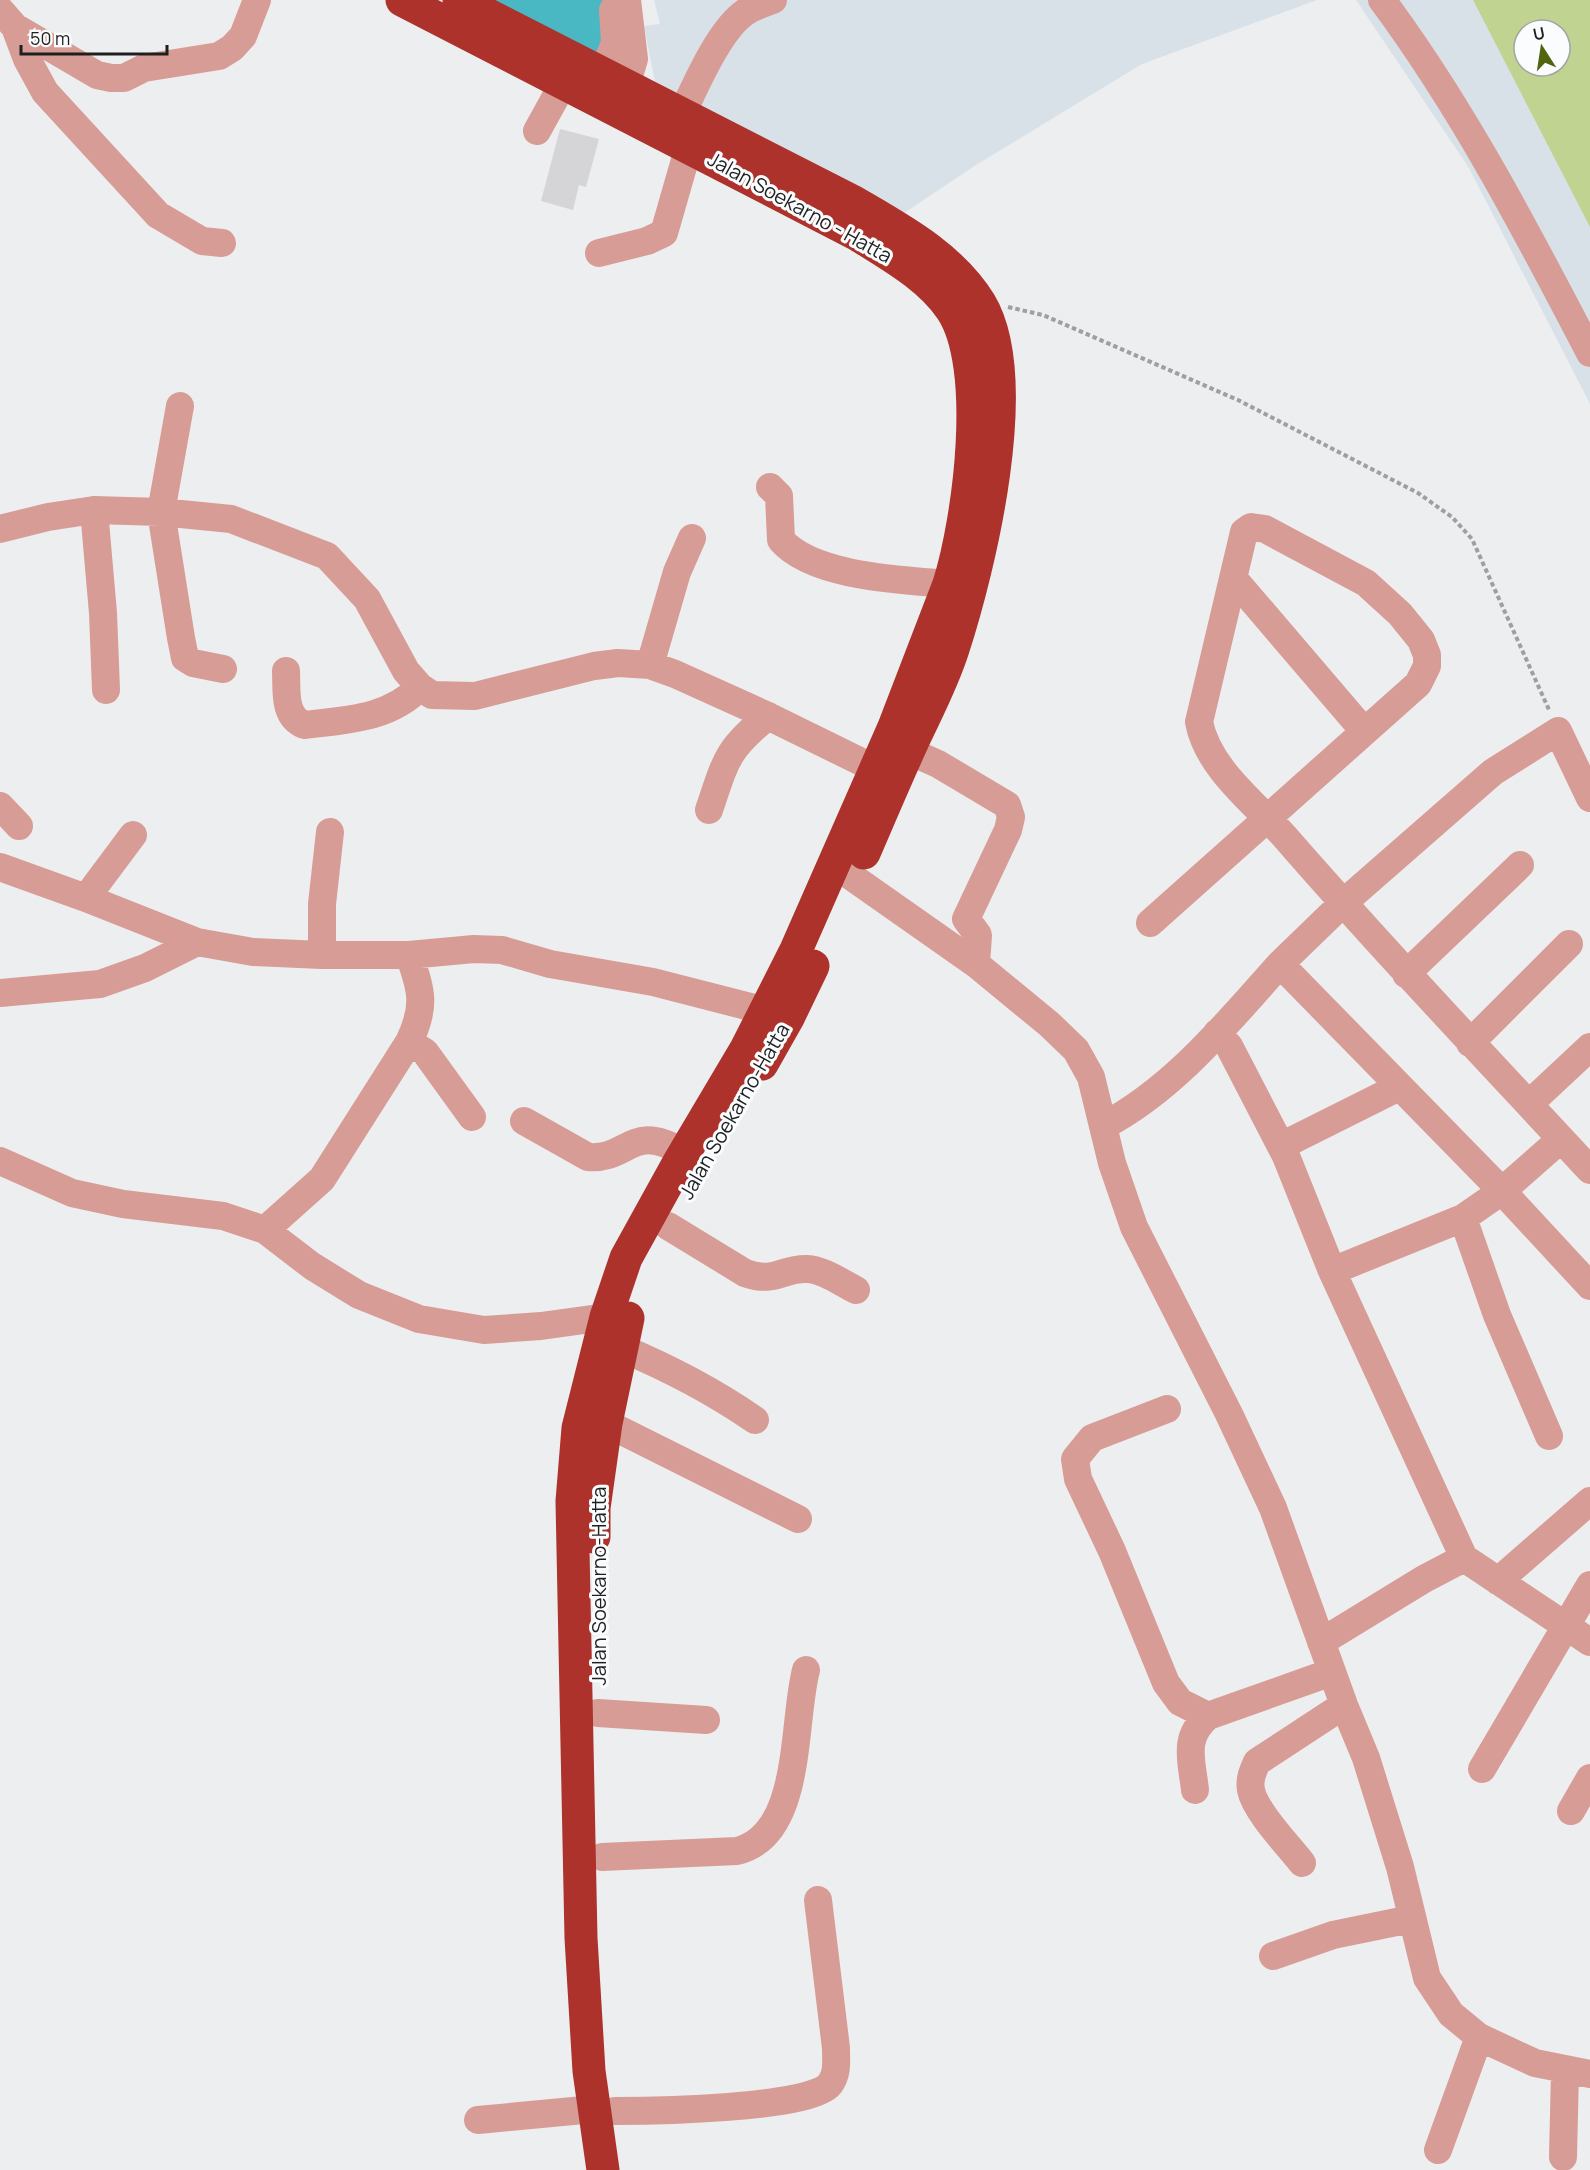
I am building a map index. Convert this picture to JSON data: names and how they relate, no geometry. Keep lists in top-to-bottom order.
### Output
{
  "streets": {
    "highway": ["Jalan Soekarno - Hatta", "Jalan Soekarno-Hatta"]
  },
  "crossings": [
    ["Jalan Soekarno - Hatta", "Jalan Soekarno-Hatta"]
  ],
  "scale_bar": "50 m",
  "north": "top"
}
